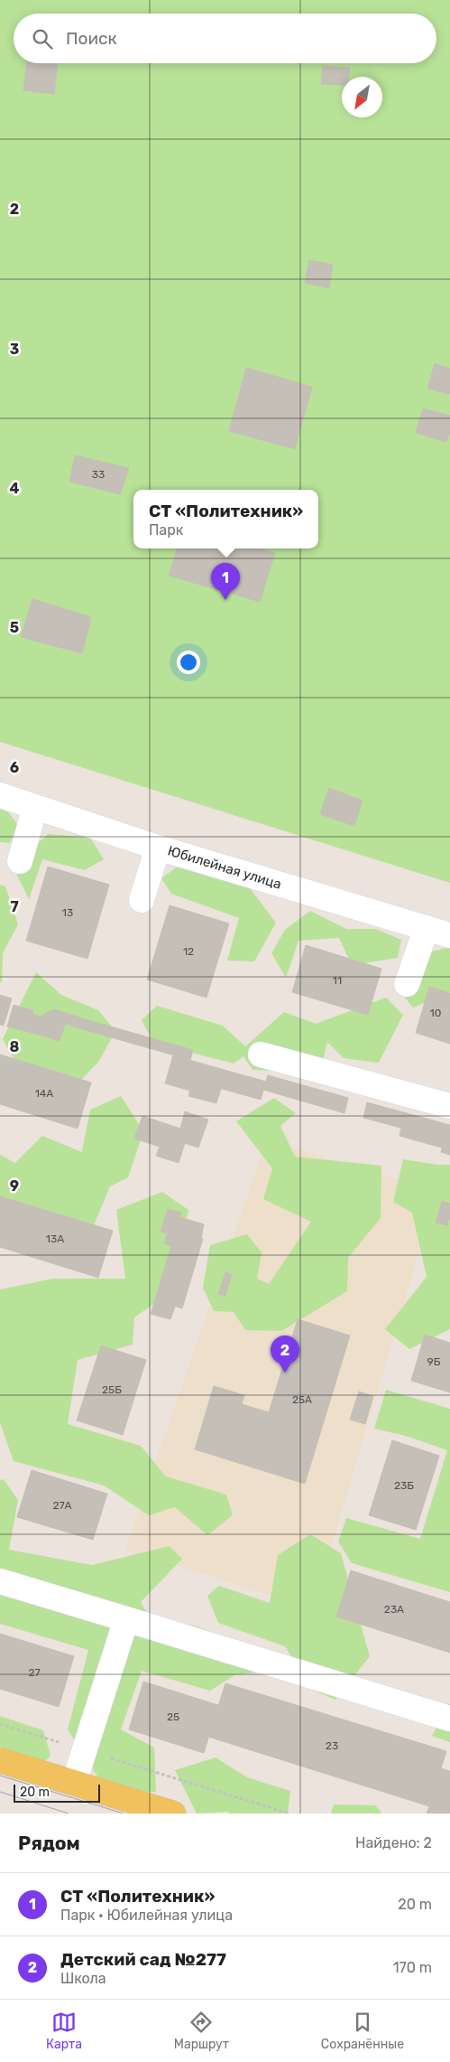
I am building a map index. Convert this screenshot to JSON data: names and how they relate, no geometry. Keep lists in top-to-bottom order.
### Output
{
  "streets": {
    "street": ["Юбилейная улица"]
  },
  "house_numbers": [
    "33",
    "13",
    "12",
    "11",
    "10",
    "14А",
    "13А",
    "9Б",
    "25Б",
    "25А",
    "23Б",
    "27А",
    "23А",
    "27",
    "25",
    "23"
  ],
  "scale_bar": "20 m",
  "north": "bottom left",
  "page": {
    "search": "Поиск",
    "popup": ["СТ «Политехник»", "Парк"],
    "pins": ["1", "2"],
    "scale": "20 m",
    "heading": ["Рядом", "Найдено: 2"],
    "list": [
      {
        "mark": "1",
        "name": "СТ «Политехник»",
        "note": "Парк · Юбилейная улица",
        "value": "20 m"
      },
      {
        "mark": "2",
        "name": "Детский сад №277",
        "note": "Школа",
        "value": "170 m"
      }
    ],
    "nav": ["Карта", "Маршрут", "Сохранённые"]
  },
  "grid": {
    "rows": [
      "2",
      "3",
      "4",
      "5",
      "6",
      "7",
      "8",
      "9"
    ]
  }
}
